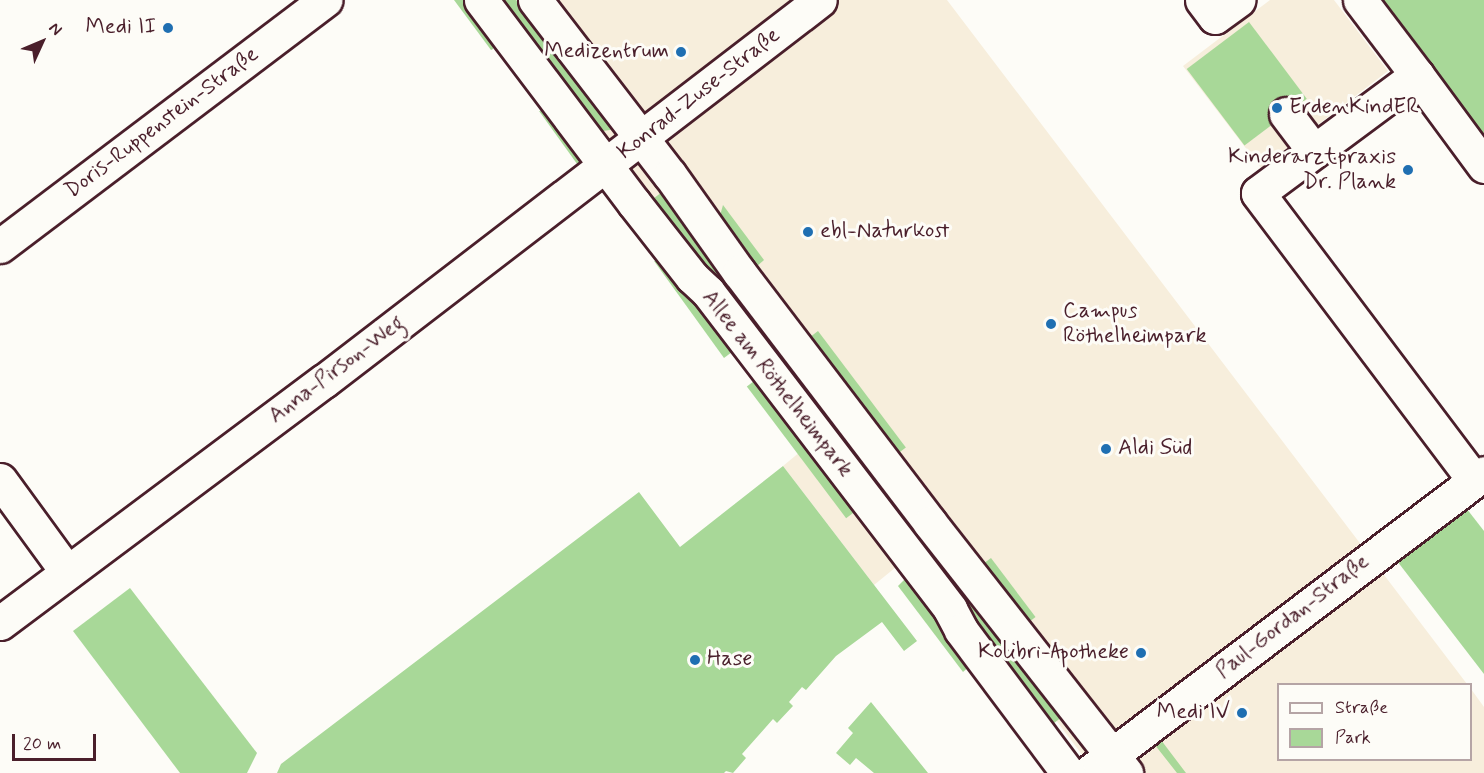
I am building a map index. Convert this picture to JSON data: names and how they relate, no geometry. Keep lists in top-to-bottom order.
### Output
{
  "streets": {
    "street": [
      "Konrad-Zuse-Straße",
      "Doris-Ruppenstein-Straße",
      "Anna-Pirson-Weg",
      "Allee am Röthelheimpark",
      "Paul-Gordan-Straße"
    ]
  },
  "crossings": [
    ["Konrad-Zuse-Straße", "Anna-Pirson-Weg"],
    ["Konrad-Zuse-Straße", "Allee am Röthelheimpark"],
    ["Anna-Pirson-Weg", "Allee am Röthelheimpark"],
    ["Allee am Röthelheimpark", "Paul-Gordan-Straße"]
  ],
  "places": [
    "Medi II",
    "Medizentrum",
    "ErdenKindER",
    "Kinderarztpraxis Dr. Plank",
    "ebl-Naturkost",
    "Campus Röthelheimpark",
    "Aldi Süd",
    "Kolibri-Apotheke",
    "Hase",
    "Medi IV"
  ],
  "legend": ["Straße", "Park"],
  "scale_bar": "20 m",
  "north": "top right"
}
